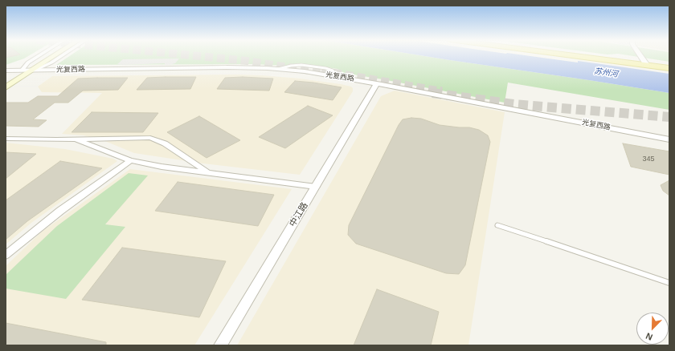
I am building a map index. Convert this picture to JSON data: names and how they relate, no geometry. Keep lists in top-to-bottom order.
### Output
{
  "streets": {
    "street": ["光复西路", "中江路"]
  },
  "crossings": [
    ["光复西路", "中江路"]
  ],
  "water": ["苏州河"],
  "house_numbers": ["345"],
  "north": "bottom left"
}
